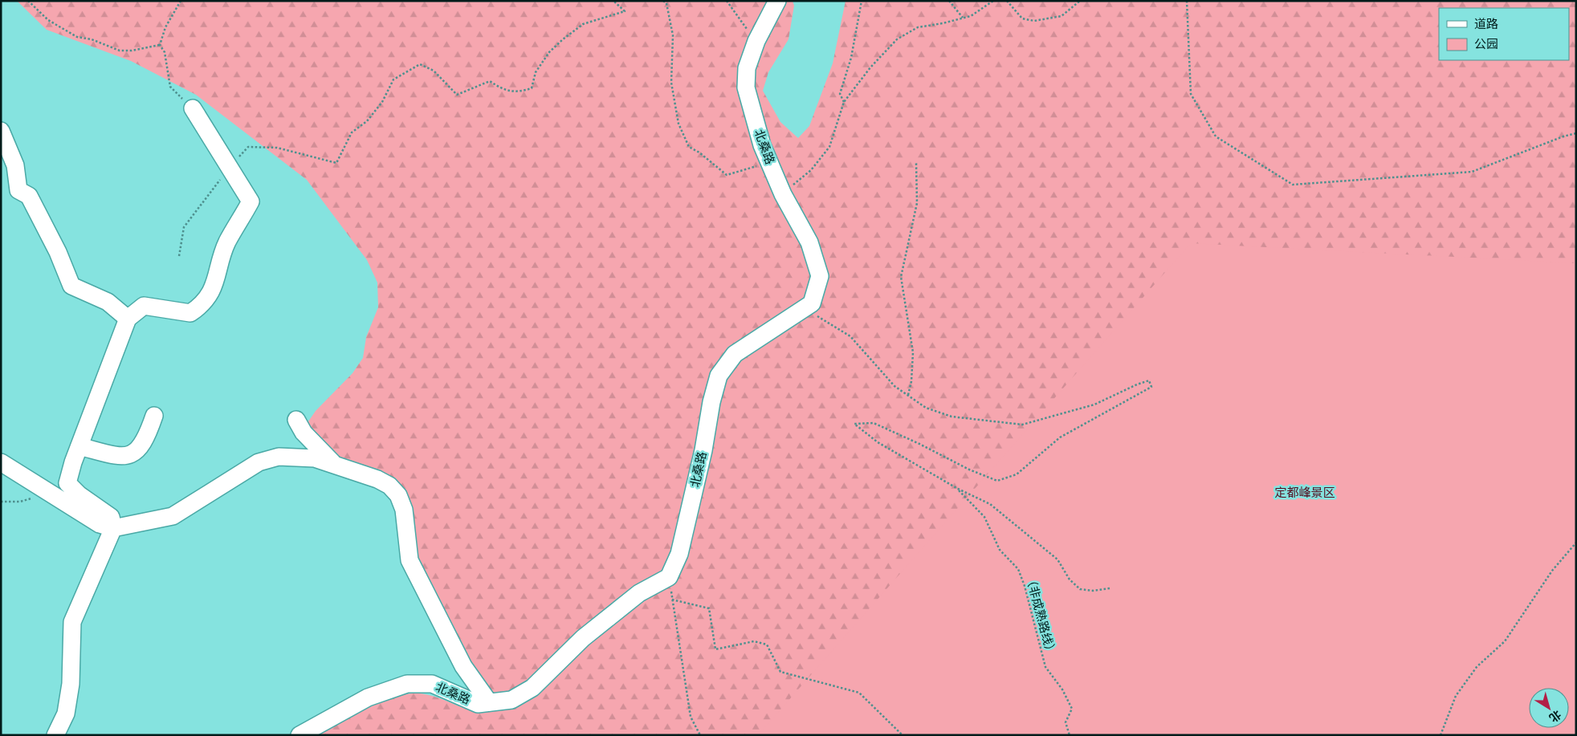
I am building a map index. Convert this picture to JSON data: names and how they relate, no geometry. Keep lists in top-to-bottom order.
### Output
{
  "streets": {
    "street": ["北桑路"],
    "path": ["（非成熟路线）"]
  },
  "parks": ["定都峰景区"],
  "legend": ["道路", "公园"],
  "north": "bottom right"
}
